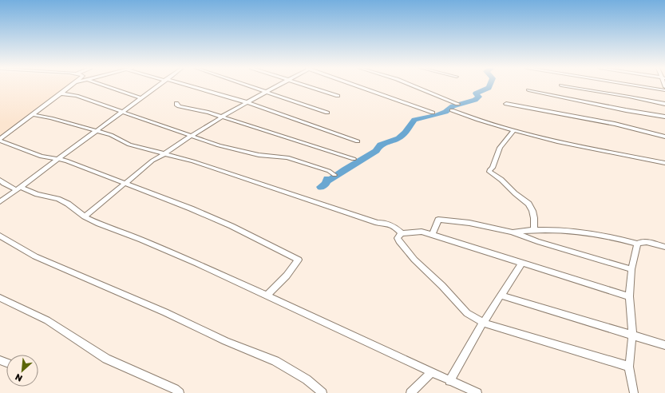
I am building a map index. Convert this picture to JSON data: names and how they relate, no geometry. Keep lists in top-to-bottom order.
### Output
{
  "north": "bottom left"
}
